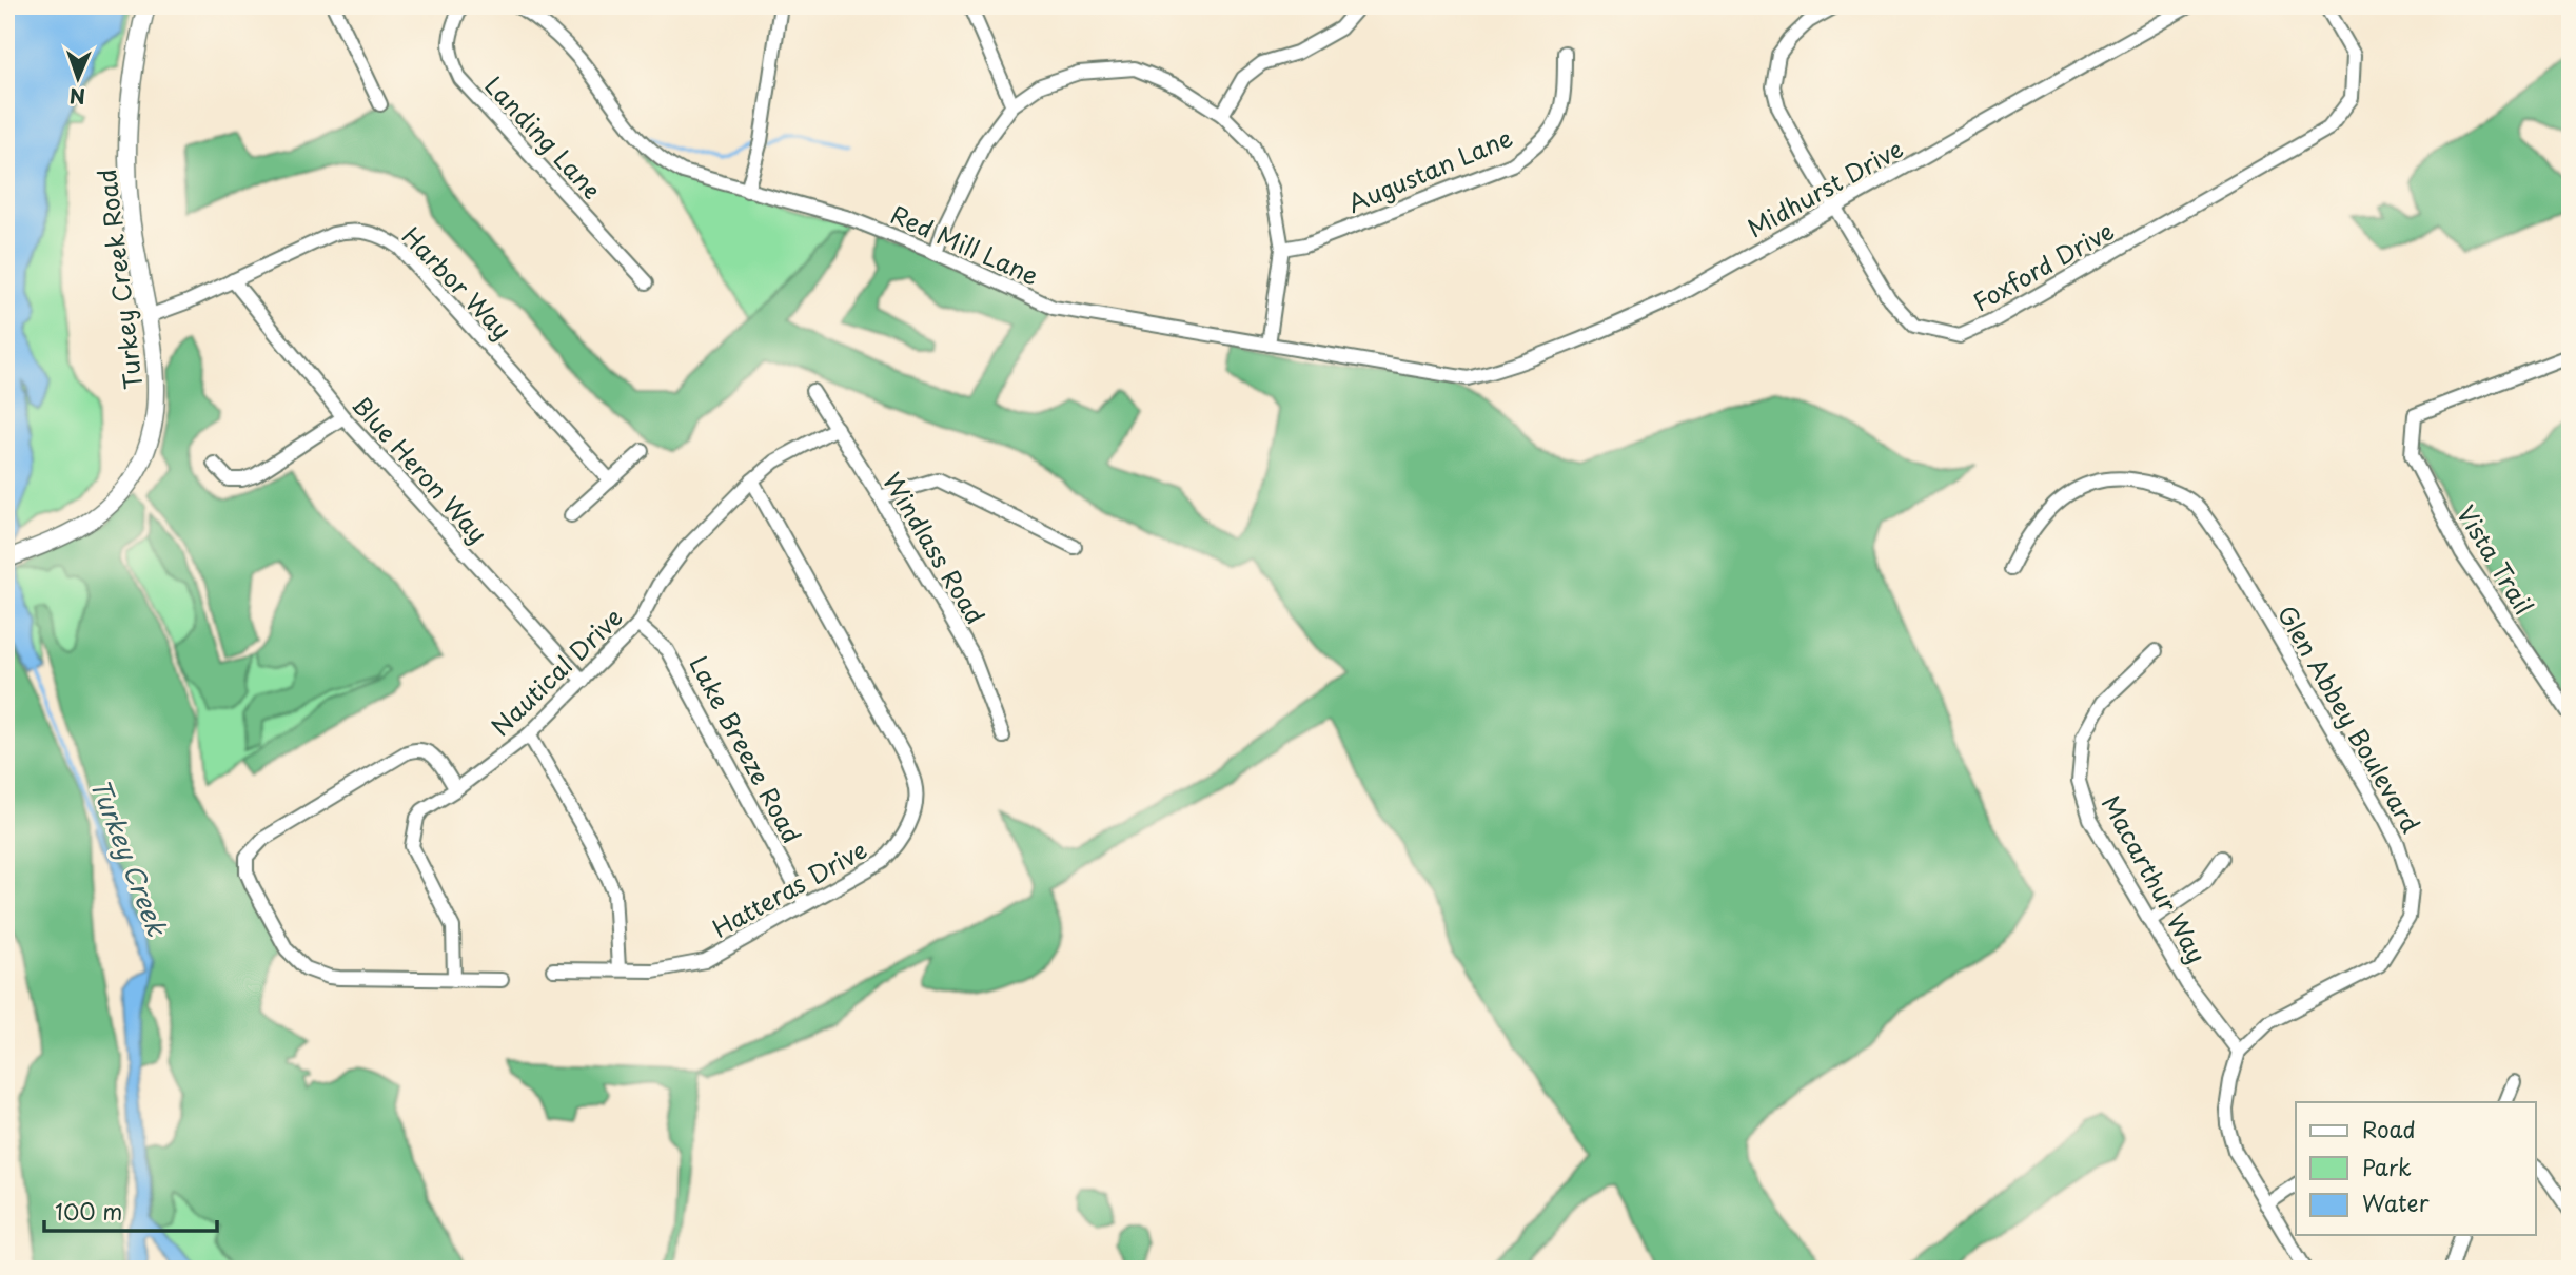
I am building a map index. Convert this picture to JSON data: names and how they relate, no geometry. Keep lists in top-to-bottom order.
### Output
{
  "streets": {
    "street": [
      "Landing Lane",
      "Augustan Lane",
      "Midhurst Drive",
      "Red Mill Lane",
      "Foxford Drive",
      "Turkey Creek Road",
      "Harbor Way",
      "Blue Heron Way",
      "Windlass Road",
      "Vista Trail",
      "Nautical Drive",
      "Glen Abbey Boulevard",
      "Lake Breeze Road",
      "Macarthur Way",
      "Hatteras Drive"
    ]
  },
  "crossings": [
    ["Midhurst Drive", "Red Mill Lane"],
    ["Midhurst Drive", "Foxford Drive"],
    ["Turkey Creek Road", "Harbor Way"],
    ["Harbor Way", "Blue Heron Way"],
    ["Blue Heron Way", "Nautical Drive"],
    ["Windlass Road", "Nautical Drive"],
    ["Nautical Drive", "Lake Breeze Road"],
    ["Nautical Drive", "Hatteras Drive"],
    ["Glen Abbey Boulevard", "Macarthur Way"],
    ["Lake Breeze Road", "Hatteras Drive"]
  ],
  "water": ["Turkey Creek"],
  "legend": ["Road", "Park", "Water"],
  "scale_bar": "100 m",
  "north": "bottom"
}
